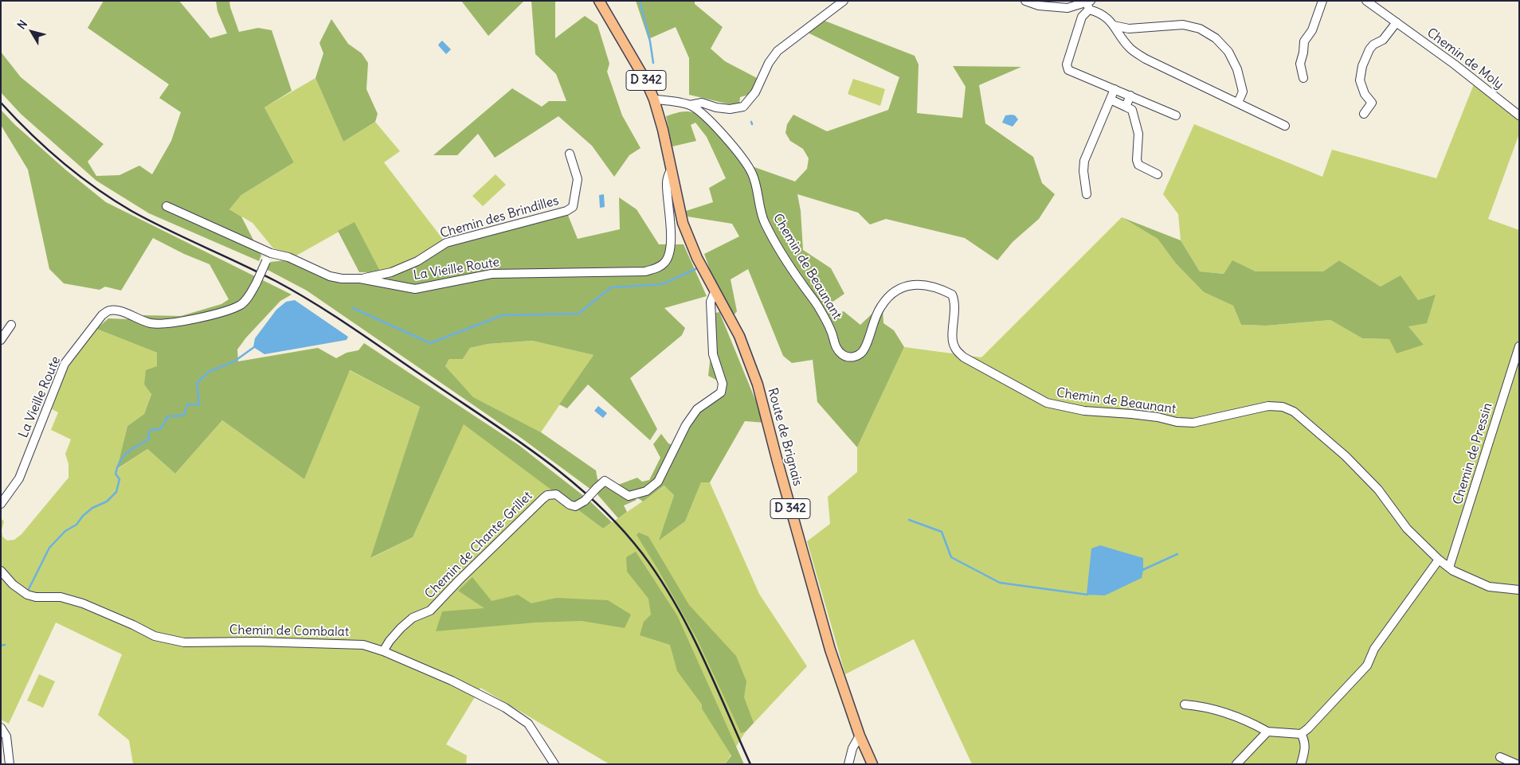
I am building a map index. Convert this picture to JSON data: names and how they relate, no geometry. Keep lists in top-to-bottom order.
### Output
{
  "streets": {
    "main road": ["D 342", "Route de Brignais"],
    "street": [
      "Chemin de Moly",
      "Chemin des Brindilles",
      "Chemin de Beaunant",
      "La Vieille Route",
      "Chemin de Pressin",
      "Chemin de Chante-Grillet",
      "Chemin de Combalat"
    ]
  },
  "crossings": [
    ["D 342", "Chemin de Beaunant"],
    ["D 342", "La Vieille Route"],
    ["D 342", "Route de Brignais"],
    ["Chemin des Brindilles", "La Vieille Route"],
    ["Chemin de Beaunant", "Chemin de Pressin"],
    ["La Vieille Route", "Route de Brignais"],
    ["Route de Brignais", "Chemin de Chante-Grillet"],
    ["Chemin de Chante-Grillet", "Chemin de Combalat"]
  ],
  "north": "top left"
}
